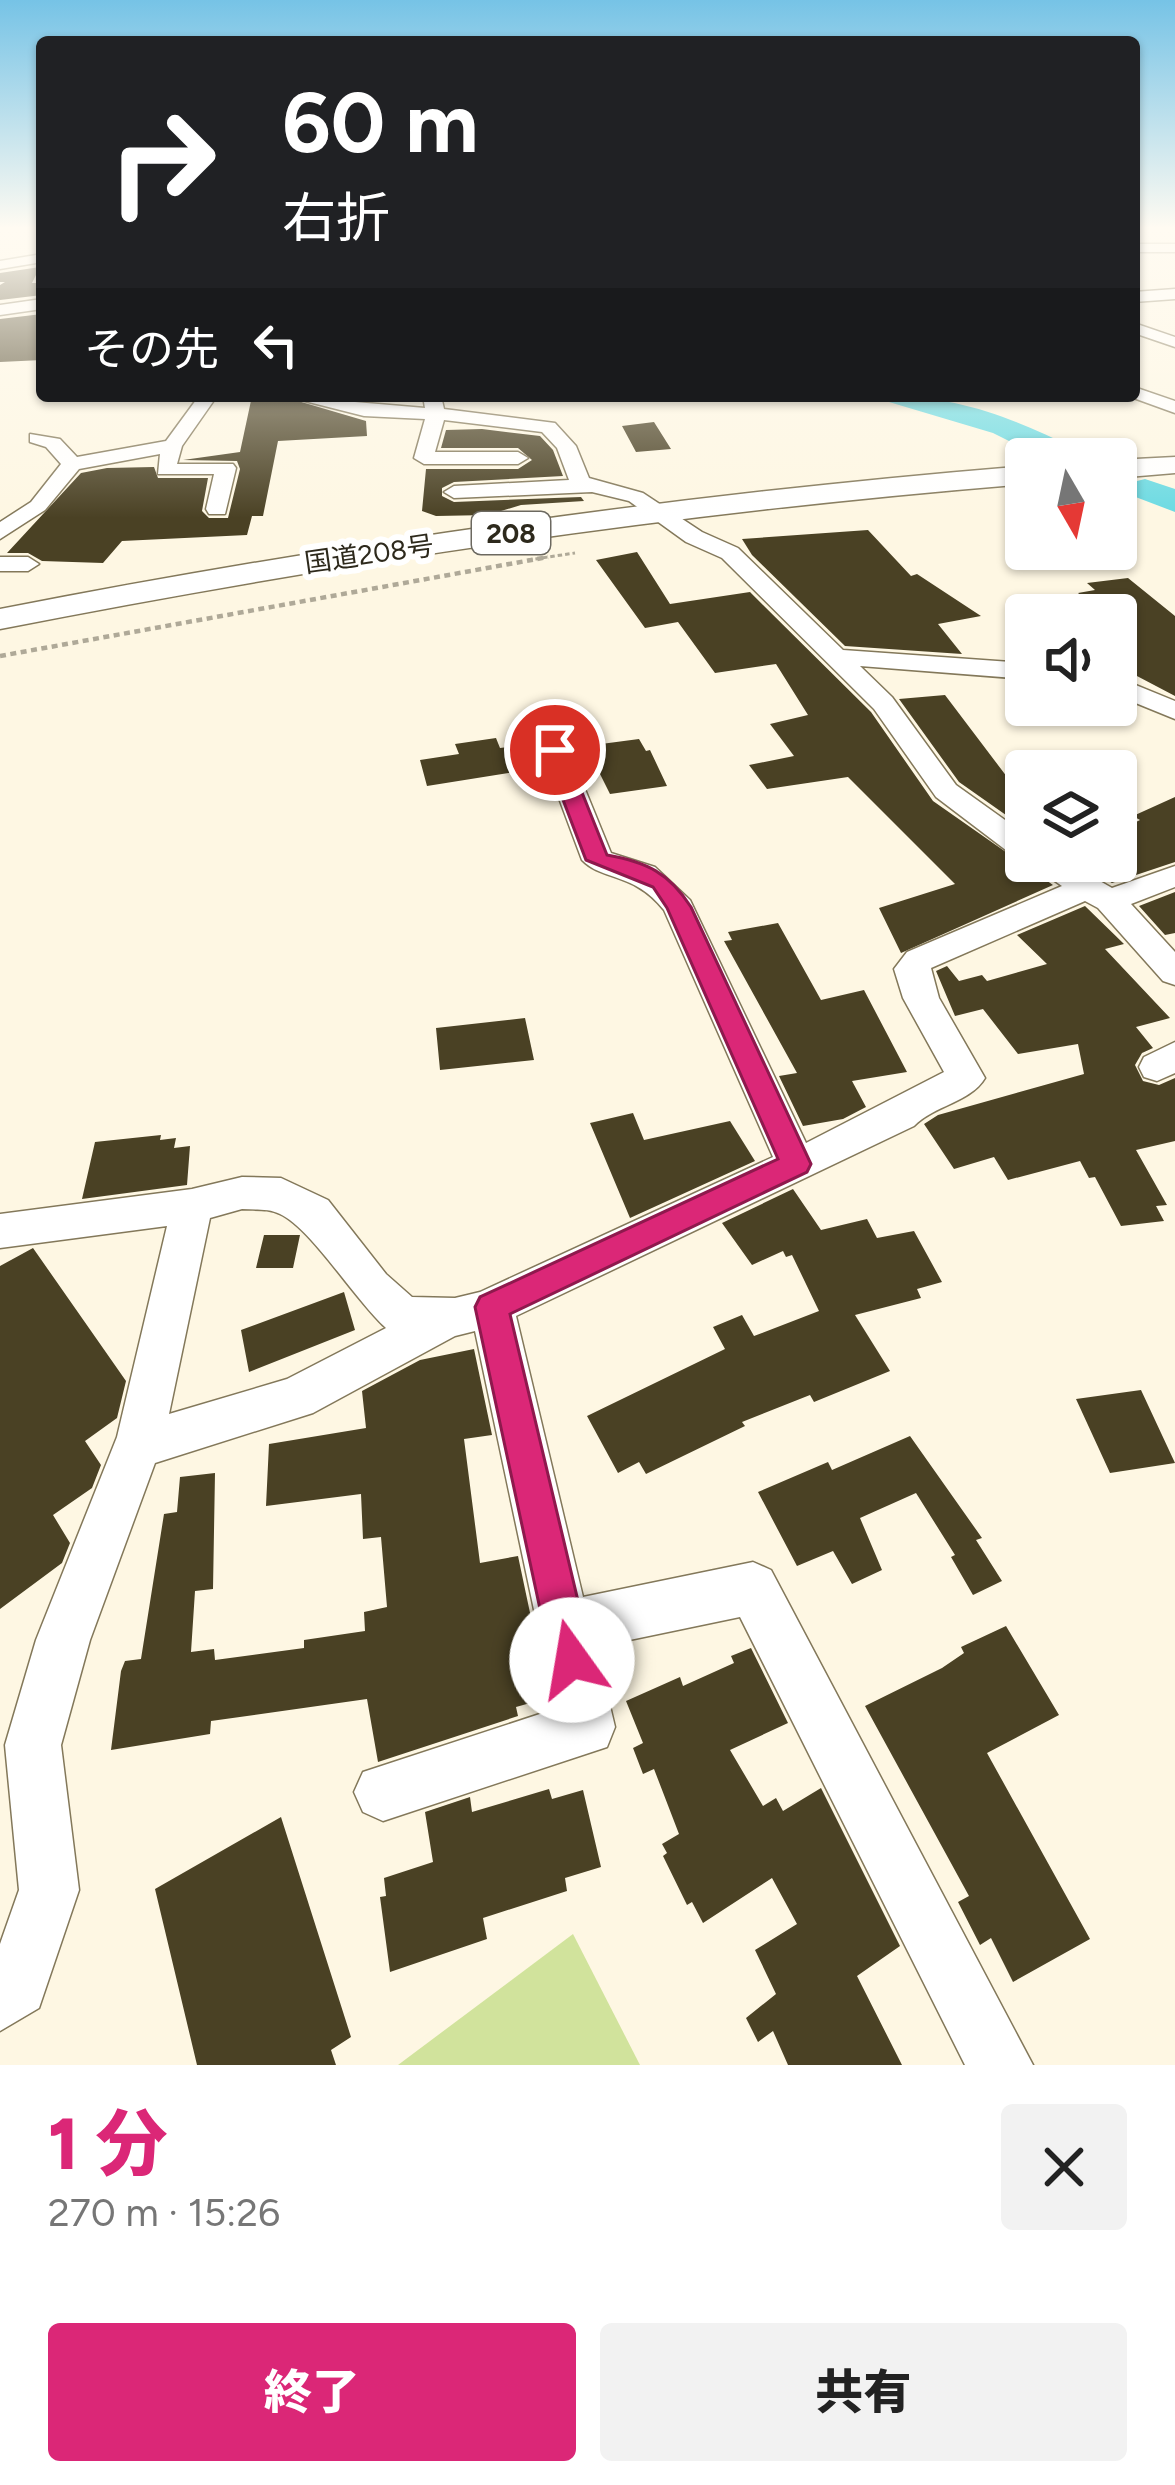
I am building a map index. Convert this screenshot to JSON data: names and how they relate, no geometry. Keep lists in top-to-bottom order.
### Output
{
  "streets": {
    "highway": ["208", "国道208号"]
  },
  "north": "bottom",
  "page": {
    "turn": ["60 m", "右折"],
    "then": "その先",
    "heading": ["1 分", "270 m · 15:26"],
    "buttons": ["終了", "共有"]
  }
}
